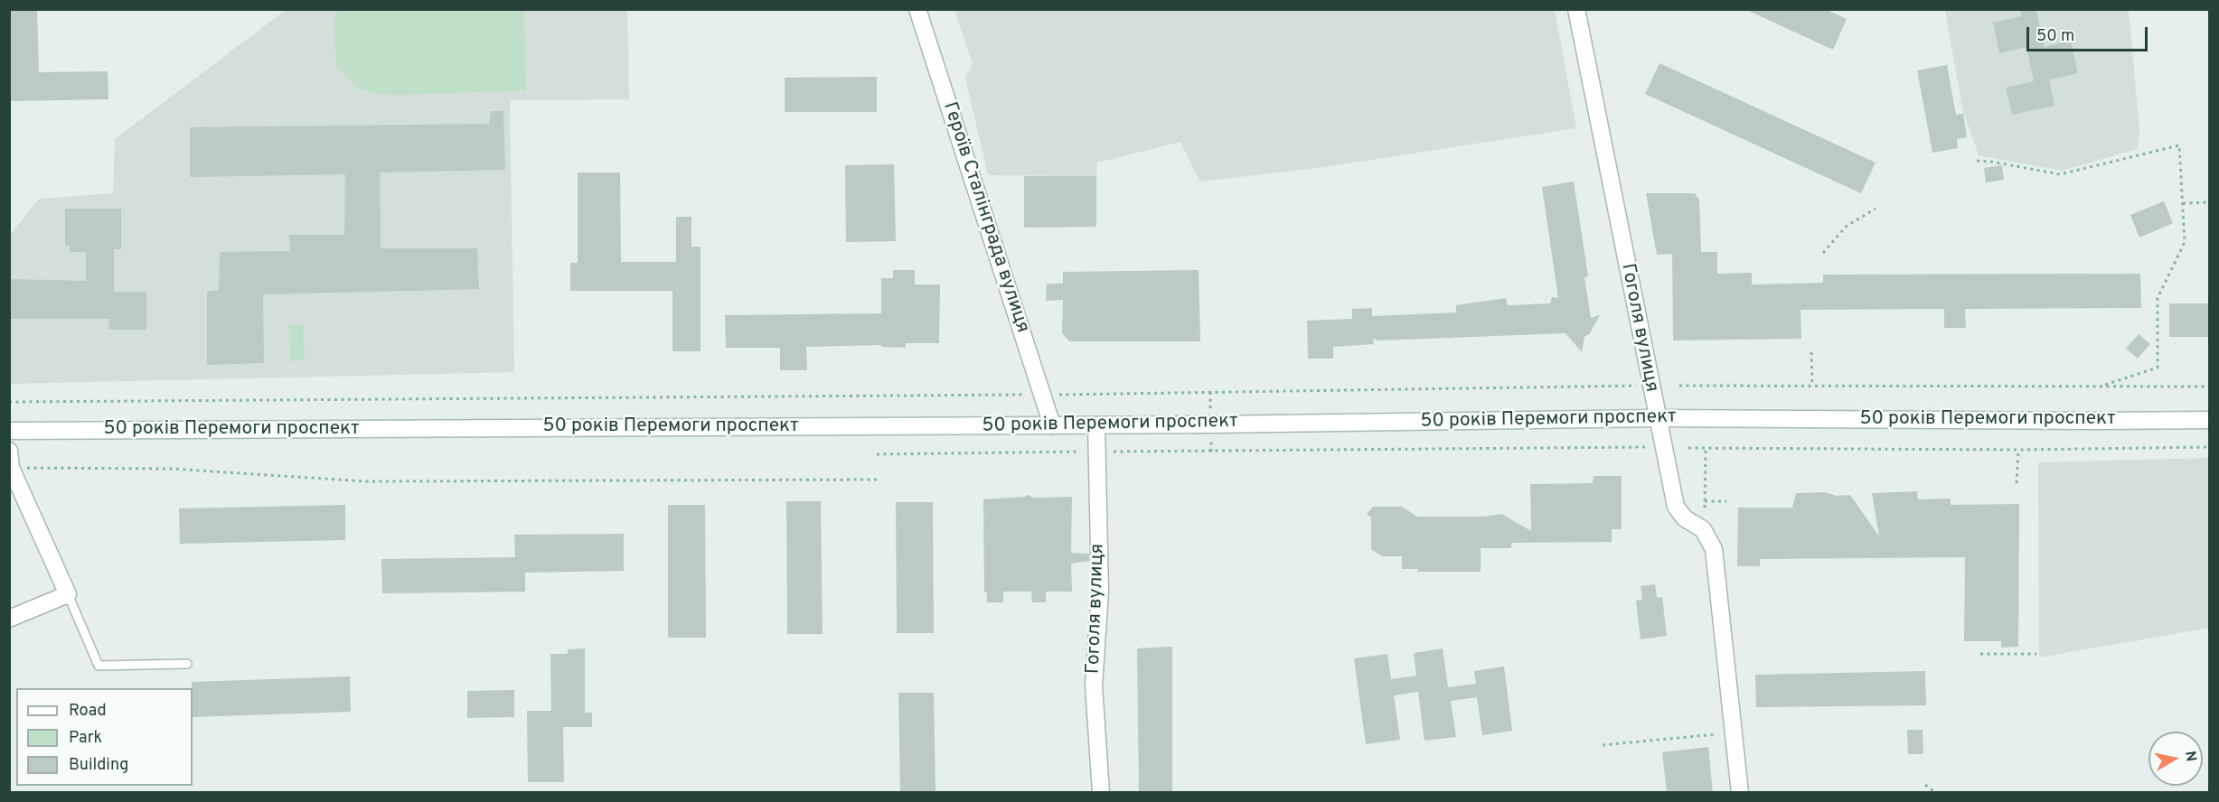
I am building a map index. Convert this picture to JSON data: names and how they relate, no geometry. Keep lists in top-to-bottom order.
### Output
{
  "streets": {
    "main road": ["Героїв Сталінграда вулиця", "Гоголя вулиця", "50 років Перемоги проспект"]
  },
  "crossings": [
    ["Героїв Сталінграда вулиця", "50 років Перемоги проспект"],
    ["Гоголя вулиця", "50 років Перемоги проспект"]
  ],
  "legend": ["Road", "Park", "Building"],
  "scale_bar": "50 m",
  "north": "right"
}
